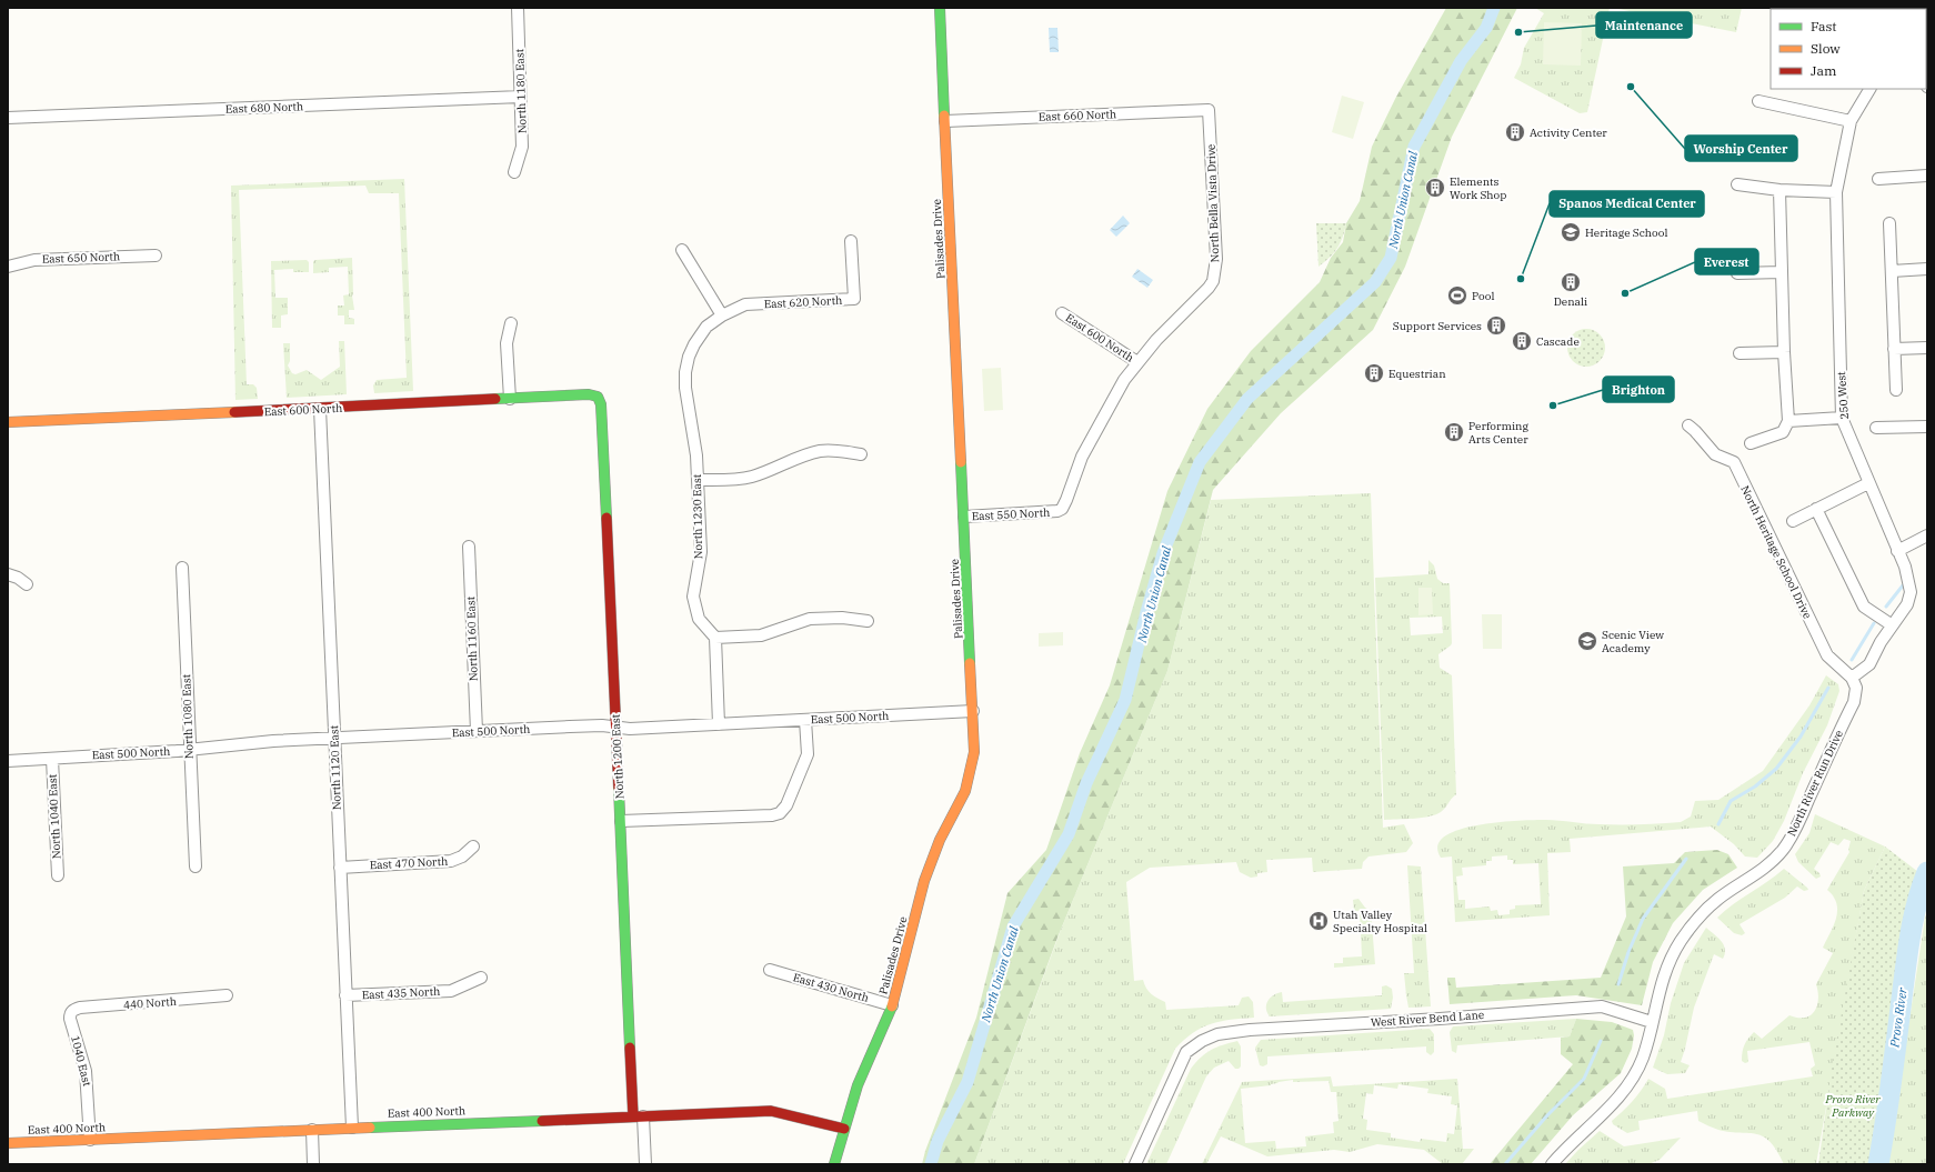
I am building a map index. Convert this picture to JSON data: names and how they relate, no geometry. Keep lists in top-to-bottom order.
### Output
{
  "streets": {
    "street": [
      "North 1180 East",
      "East 680 North",
      "East 660 North",
      "North Bella Vista Drive",
      "Palisades Drive",
      "East 650 North",
      "East 620 North",
      "East 600 North",
      "250 West",
      "East 550 North",
      "North 1230 East",
      "North Heritage School Drive",
      "North 1160 East",
      "North 1080 East",
      "East 500 North",
      "North 1200 East",
      "North 1120 East",
      "North River Run Drive",
      "North 1040 East",
      "East 470 North",
      "East 430 North",
      "East 435 North",
      "440 North",
      "West River Bend Lane",
      "1040 East",
      "East 400 North"
    ]
  },
  "crossings": [
    ["North 1180 East", "East 680 North"],
    ["East 660 North", "North Bella Vista Drive"],
    ["East 660 North", "Palisades Drive"],
    ["North Bella Vista Drive", "East 600 North"],
    ["North Bella Vista Drive", "East 550 North"],
    ["Palisades Drive", "East 550 North"],
    ["Palisades Drive", "East 500 North"],
    ["Palisades Drive", "East 430 North"],
    ["Palisades Drive", "East 400 North"],
    ["East 620 North", "North 1230 East"],
    ["East 600 North", "North 1200 East"],
    ["East 600 North", "North 1120 East"],
    ["250 West", "North Heritage School Drive"],
    ["250 West", "North River Run Drive"],
    ["North Heritage School Drive", "North River Run Drive"],
    ["North 1160 East", "East 500 North"],
    ["North 1080 East", "East 500 North"],
    ["East 500 North", "North 1200 East"],
    ["East 500 North", "North 1120 East"],
    ["East 500 North", "North 1040 East"],
    ["North 1200 East", "East 400 North"],
    ["North 1120 East", "East 470 North"],
    ["North 1120 East", "East 435 North"],
    ["North 1120 East", "East 400 North"],
    ["North River Run Drive", "West River Bend Lane"],
    ["440 North", "1040 East"],
    ["1040 East", "East 400 North"]
  ],
  "water": ["North Union Canal", "Provo River"],
  "parks": ["Provo River Parkway"],
  "places": {
    "other": [
      "Maintenance",
      "Worship Center",
      "Spanos Medical Center",
      "Everest",
      "Brighton"
    ],
    "building": [
      "Activity Center",
      "Elements Work Shop",
      "Denali",
      "Support Services",
      "Cascade",
      "Equestrian",
      "Performing Arts Center"
    ],
    "school or university": ["Heritage School", "Scenic View Academy"],
    "sports": ["Pool"],
    "hospital": ["Utah Valley Specialty Hospital"]
  },
  "legend": ["Fast", "Slow", "Jam"]
}
